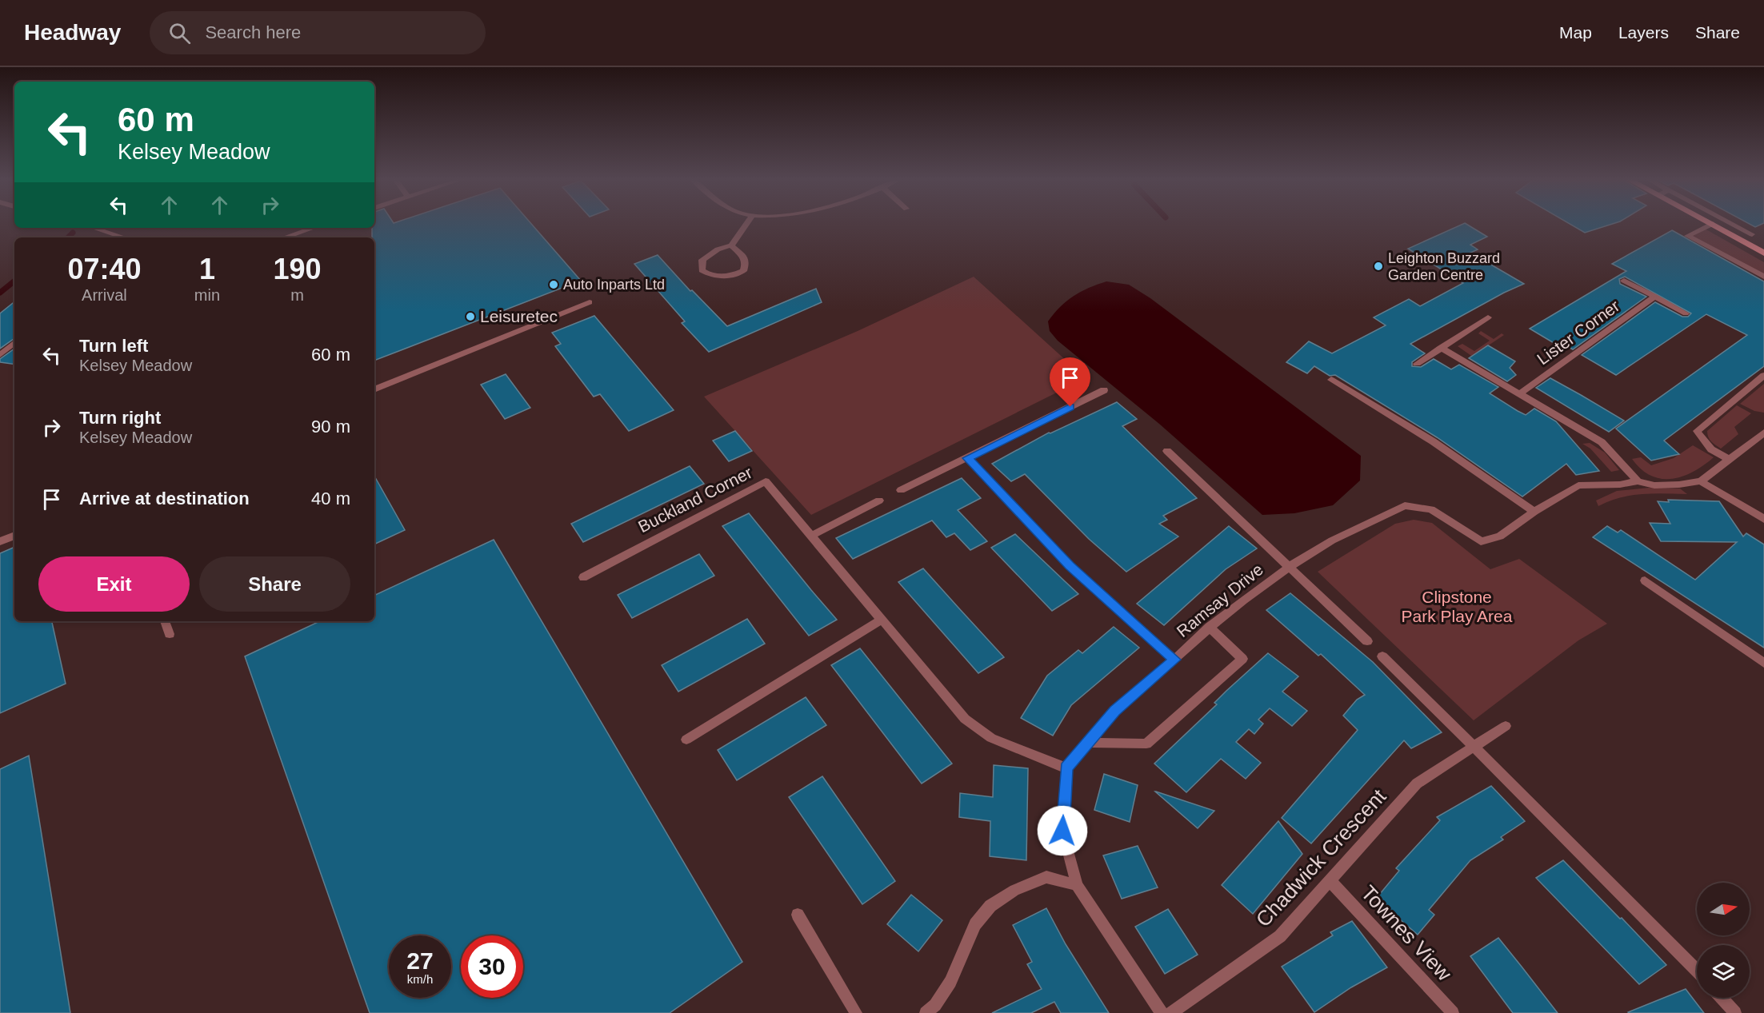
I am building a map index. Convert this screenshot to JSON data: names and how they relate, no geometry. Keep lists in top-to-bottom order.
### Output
{
  "streets": {
    "street": [
      "Lister Corner",
      "Buckland Corner",
      "Ramsay Drive",
      "Chadwick Crescent",
      "Townes View"
    ]
  },
  "crossings": [
    ["Buckland Corner", "Ramsay Drive"],
    ["Chadwick Crescent", "Townes View"]
  ],
  "parks": ["Clipstone Park Play Area"],
  "places": ["Leighton Buzzard Garden Centre", "Auto Inparts Ltd", "Leisuretec"],
  "north": "right",
  "page": {
    "header": "Headway",
    "search": "Search here",
    "nav": ["Map", "Layers", "Share"],
    "turn": ["60 m", "Kelsey Meadow"],
    "eta": [
      "07:40",
      "Arrival",
      "1",
      "min",
      "190",
      "m"
    ],
    "list": [
      {
        "name": "Turn left",
        "note": "Kelsey Meadow",
        "value": "60 m"
      },
      {
        "name": "Turn right",
        "note": "Kelsey Meadow",
        "value": "90 m"
      },
      {
        "name": "Arrive at destination",
        "value": "40 m"
      }
    ],
    "buttons": ["Exit", "Share"],
    "speed": "27 km/h",
    "limit": "30"
  }
}
